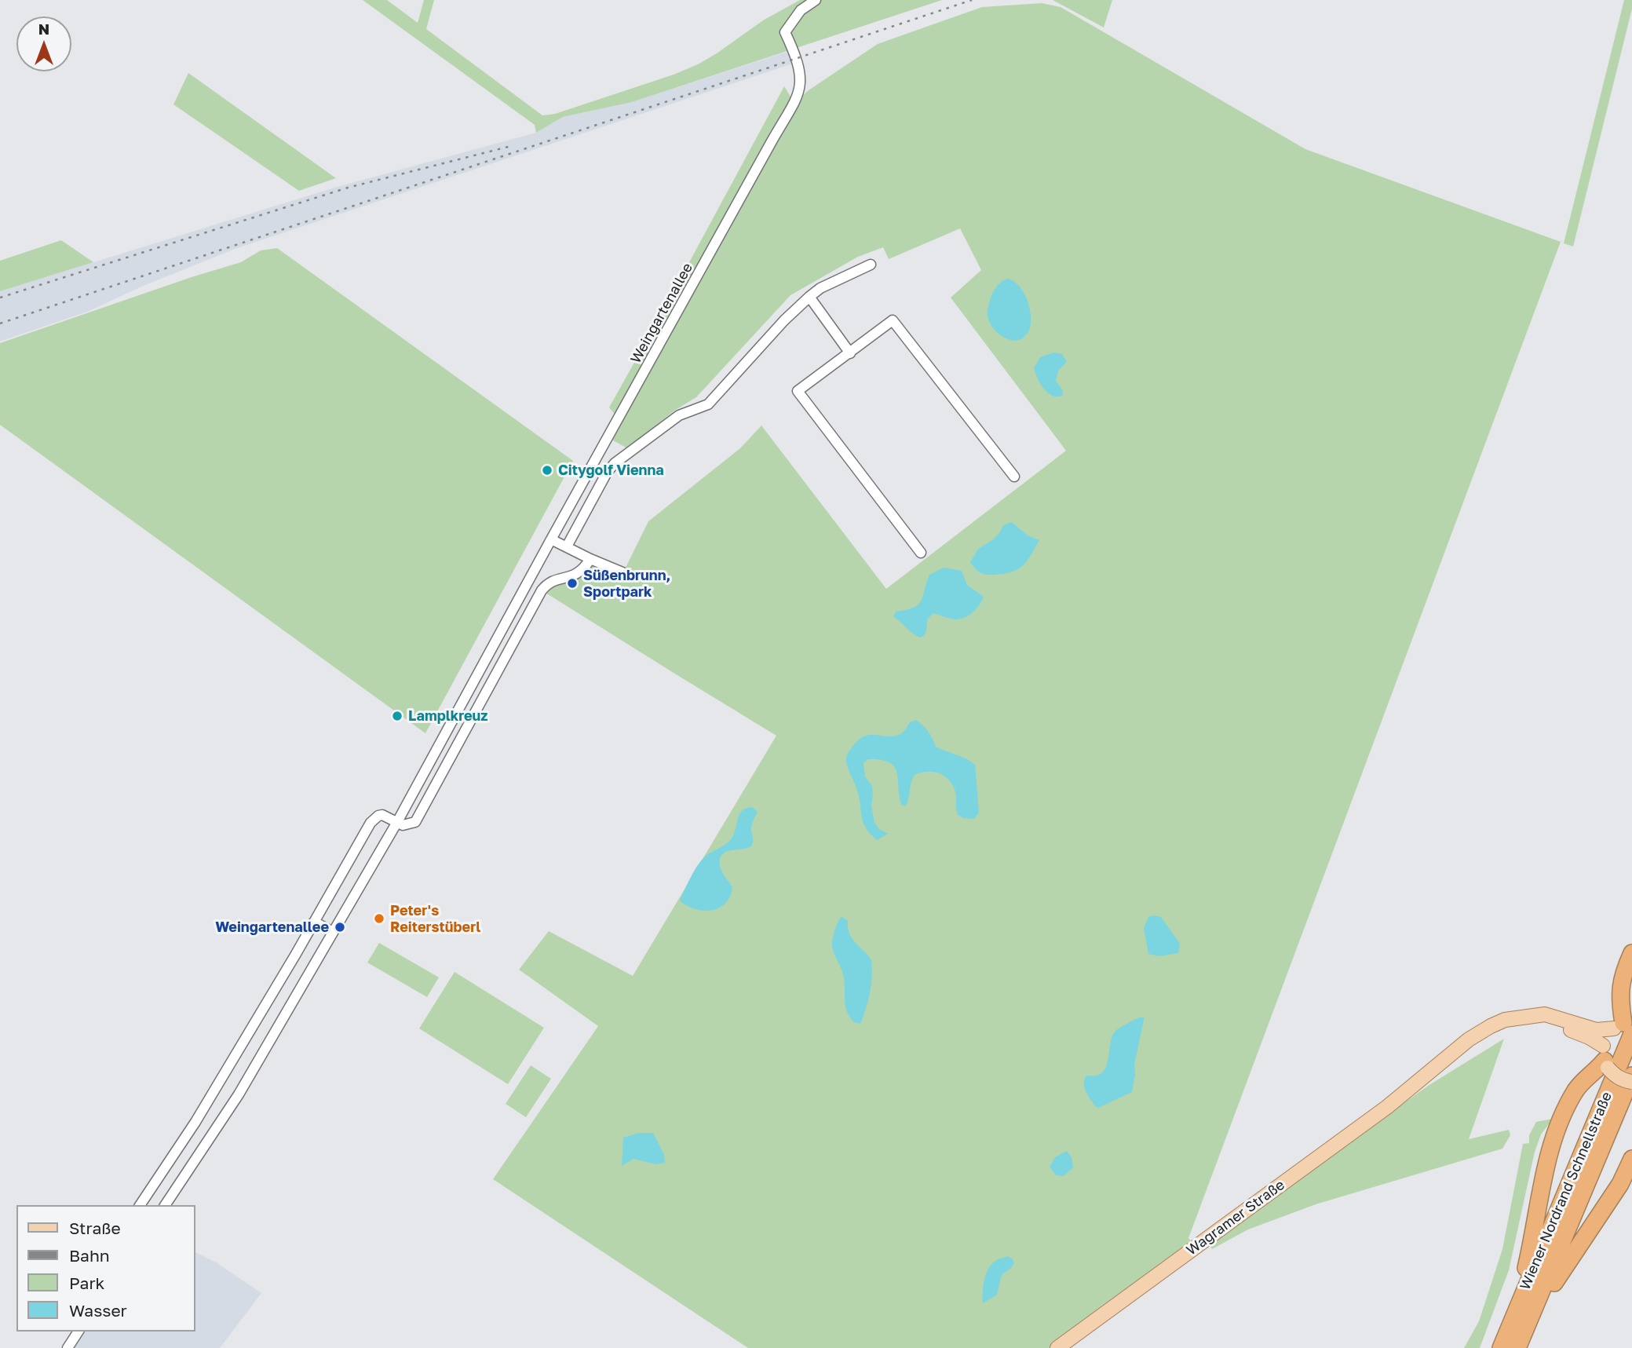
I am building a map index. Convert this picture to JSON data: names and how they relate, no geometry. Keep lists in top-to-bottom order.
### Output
{
  "streets": {
    "highway": ["Wiener Nordrand Schnellstraße"],
    "main road": ["Wagramer Straße"],
    "street": ["Weingartenallee"]
  },
  "places": [
    "Citygolf Vienna",
    "Süßenbrunn, Sportpark",
    "Lamplkreuz",
    "Peter's Reiterstüberl",
    "Weingartenallee"
  ],
  "legend": [
    "Straße",
    "Bahn",
    "Park",
    "Wasser"
  ],
  "north": "top"
}
